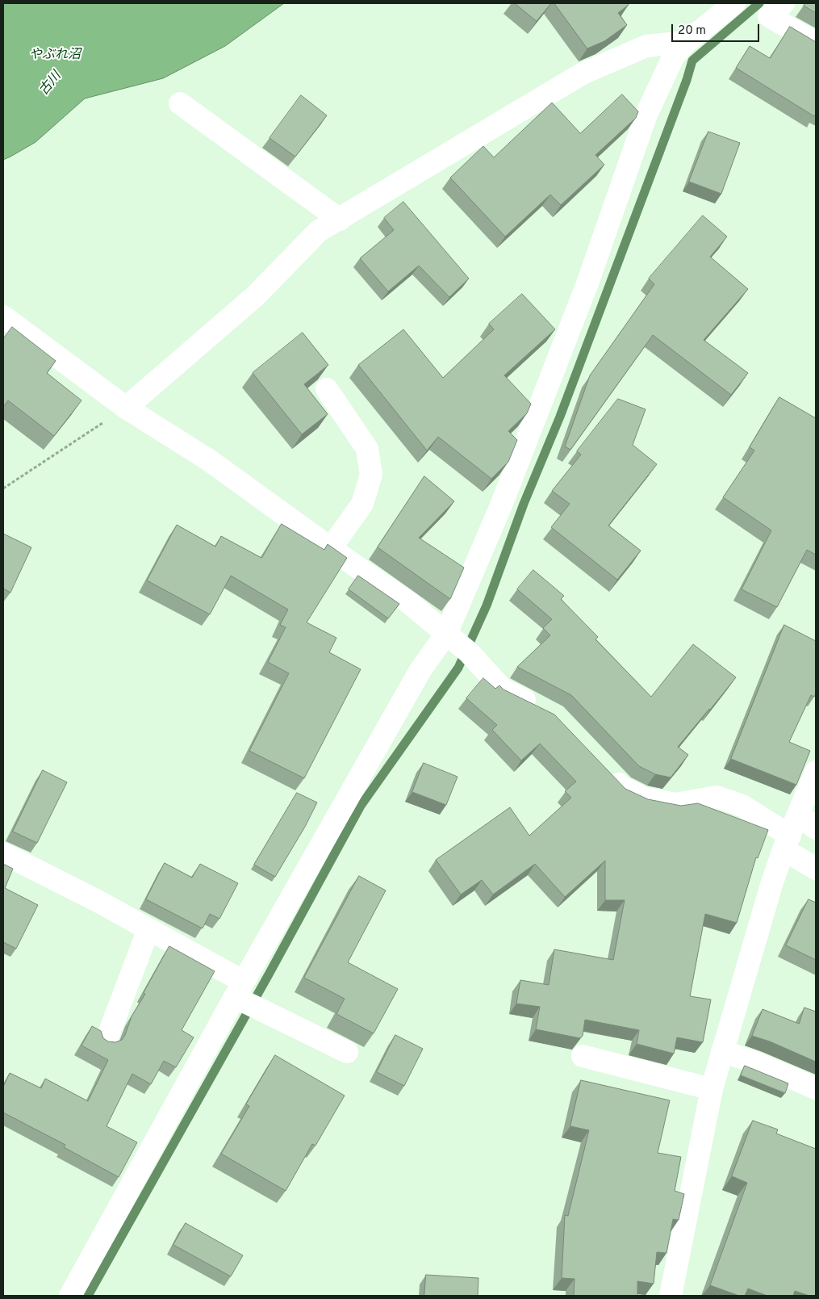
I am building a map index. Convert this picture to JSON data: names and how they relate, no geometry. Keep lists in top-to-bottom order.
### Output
{
  "water": ["やぶれ沼", "古川"],
  "scale_bar": "20 m"
}
